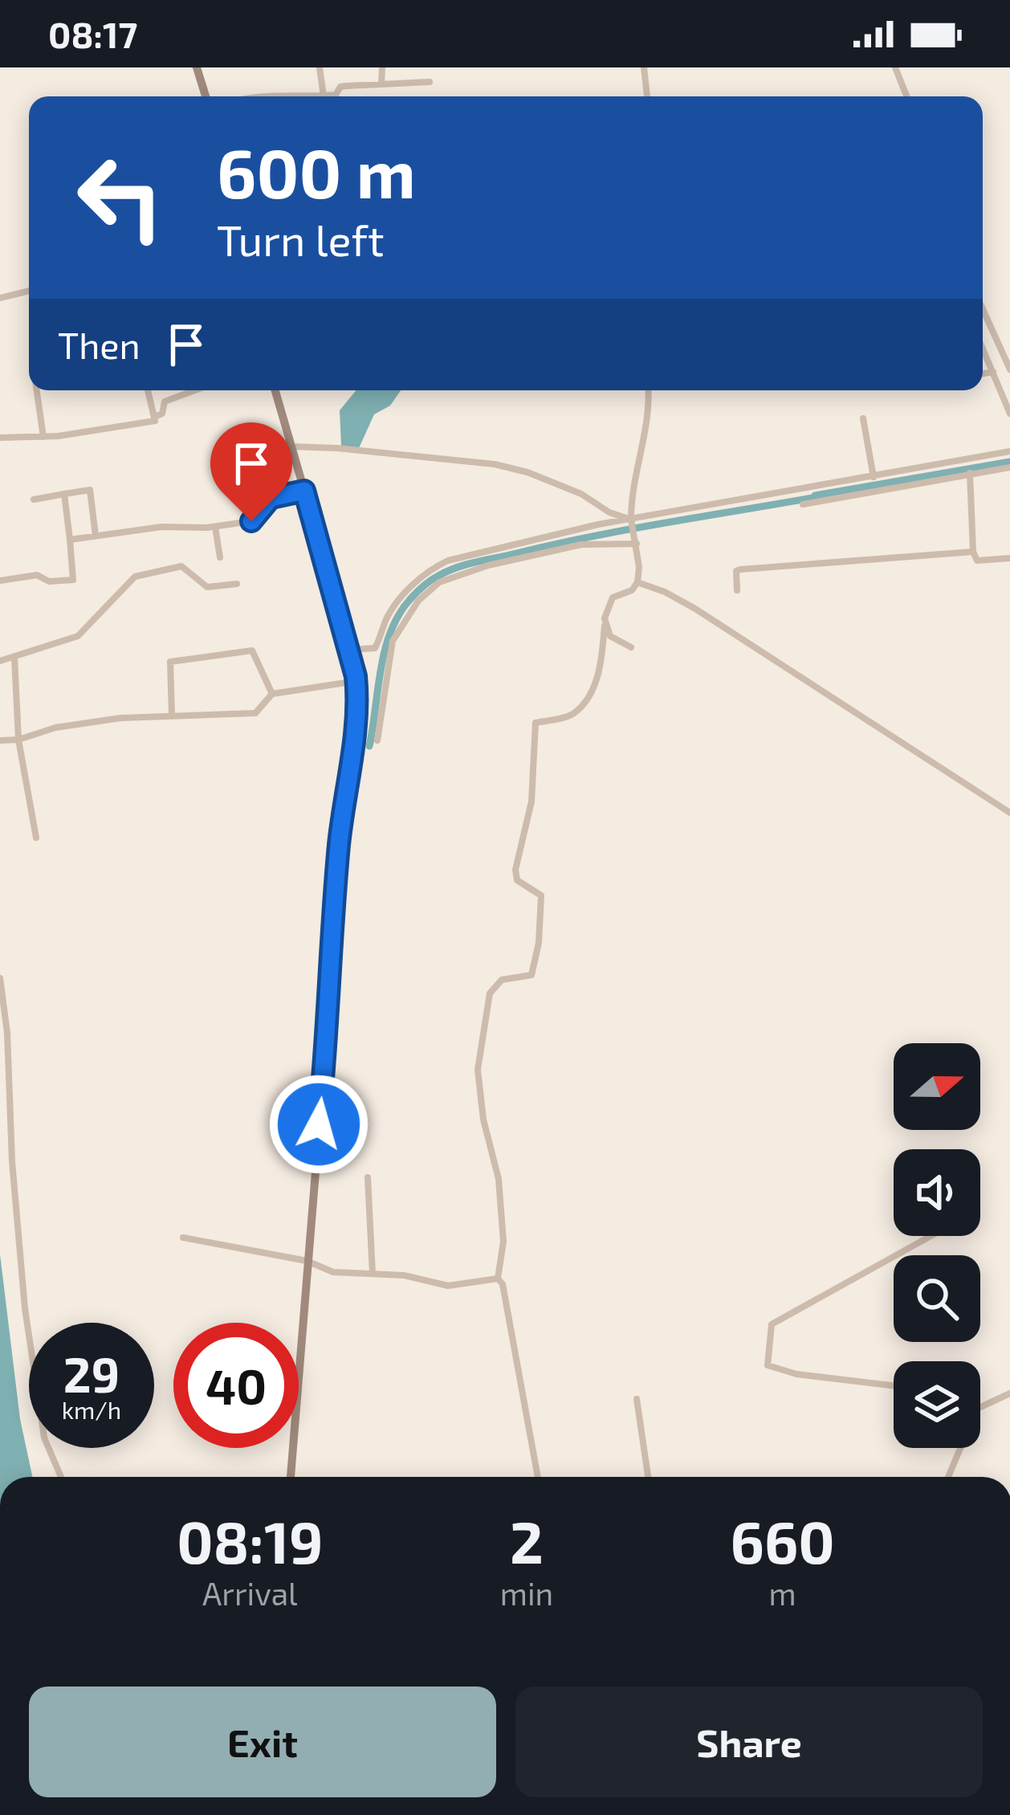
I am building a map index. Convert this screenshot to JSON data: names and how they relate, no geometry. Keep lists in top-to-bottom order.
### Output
{
  "north": "right",
  "page": {
    "status": "08:17",
    "turn": ["600 m", "Turn left"],
    "then": "Then",
    "speed": "29 km/h",
    "limit": "40",
    "eta": [
      "08:19",
      "Arrival",
      "2",
      "min",
      "660",
      "m"
    ],
    "buttons": ["Exit", "Share"]
  }
}
